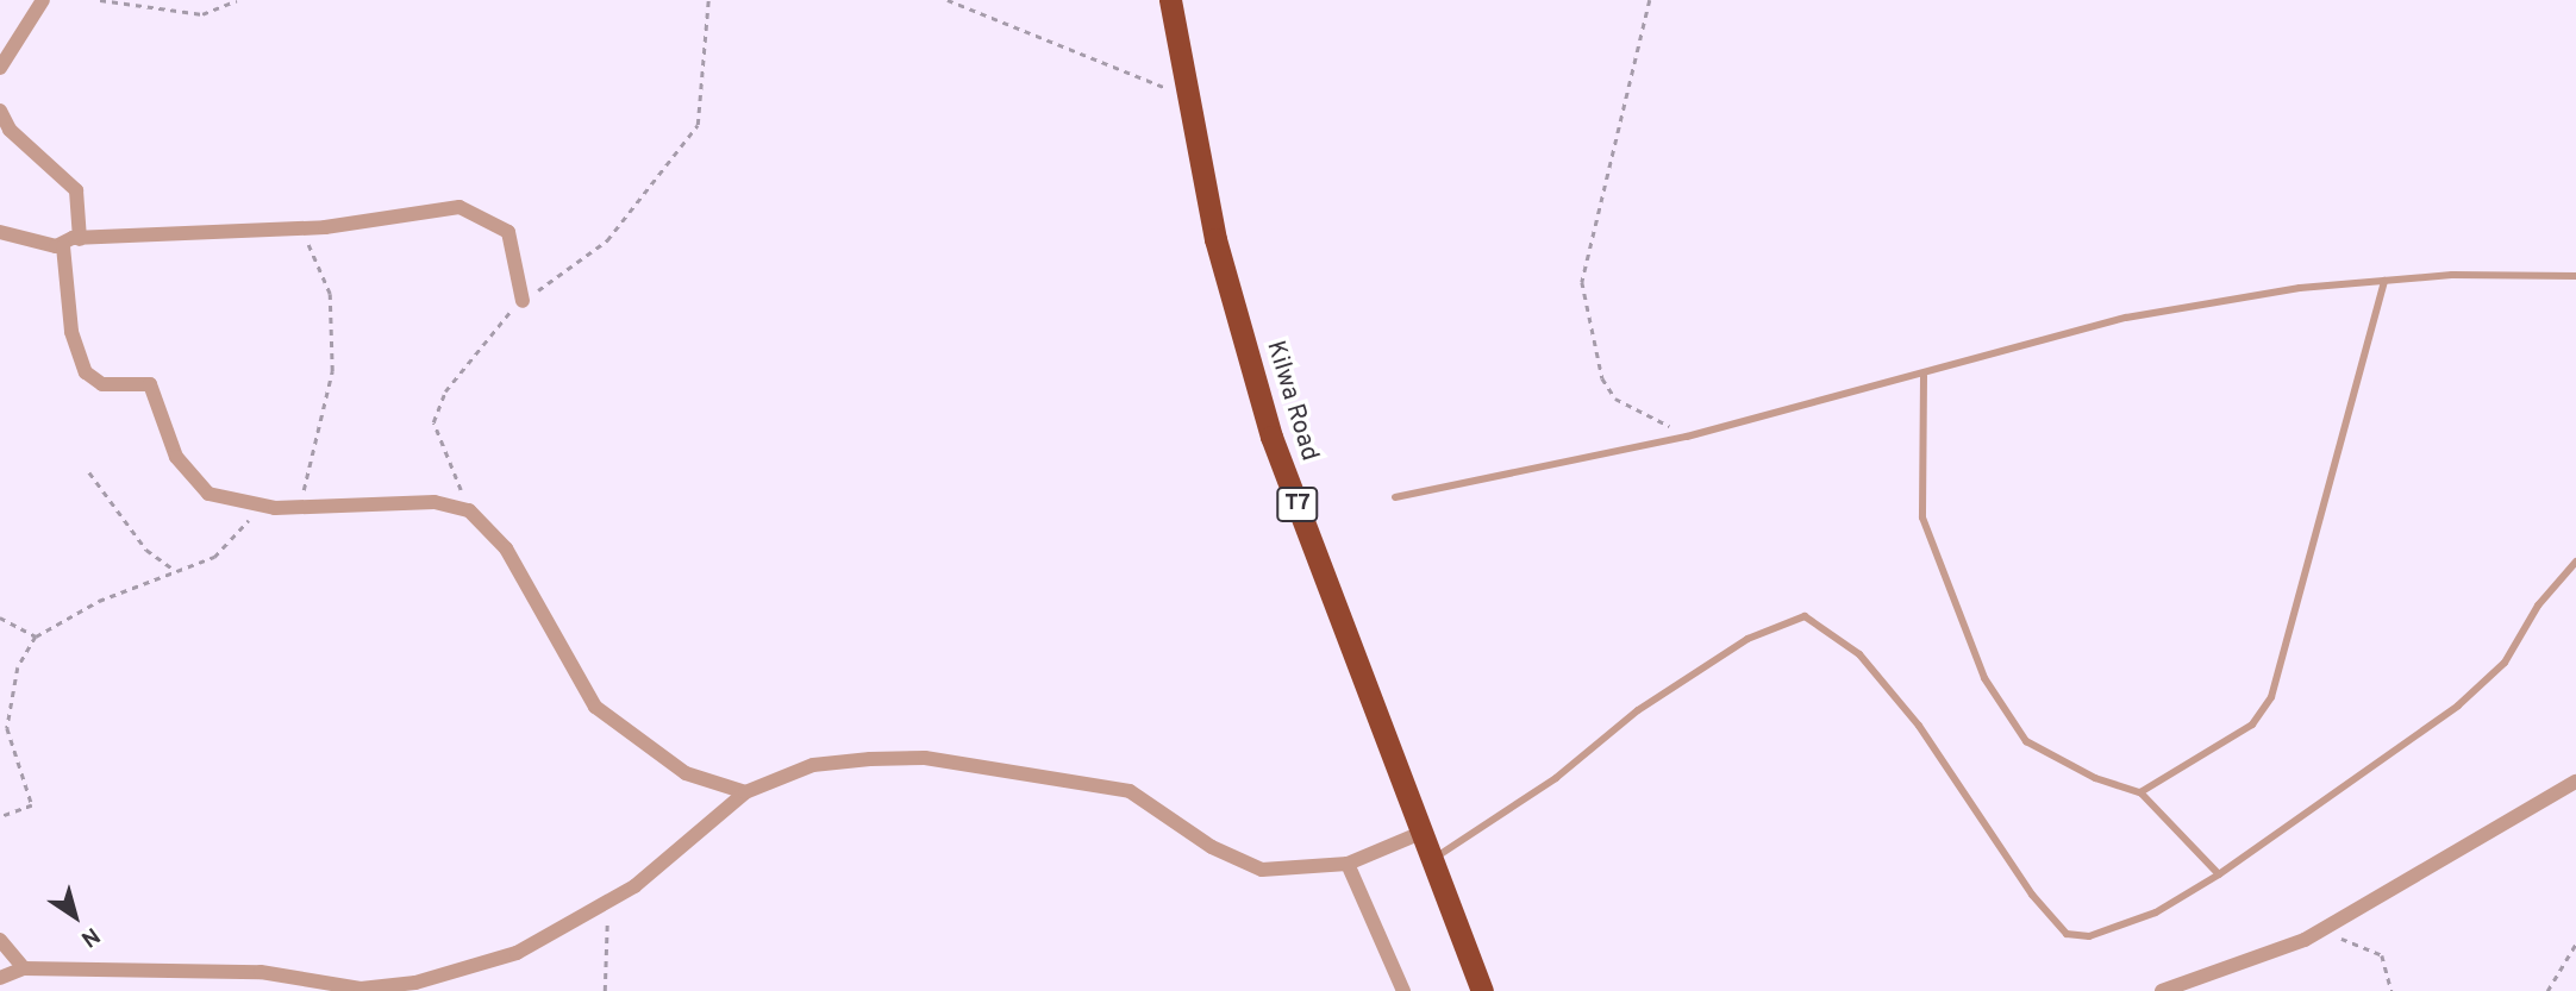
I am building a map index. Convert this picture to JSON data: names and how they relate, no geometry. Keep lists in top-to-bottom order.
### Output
{
  "streets": {
    "highway": ["Kilwa Road", "T7"]
  },
  "north": "bottom right"
}
